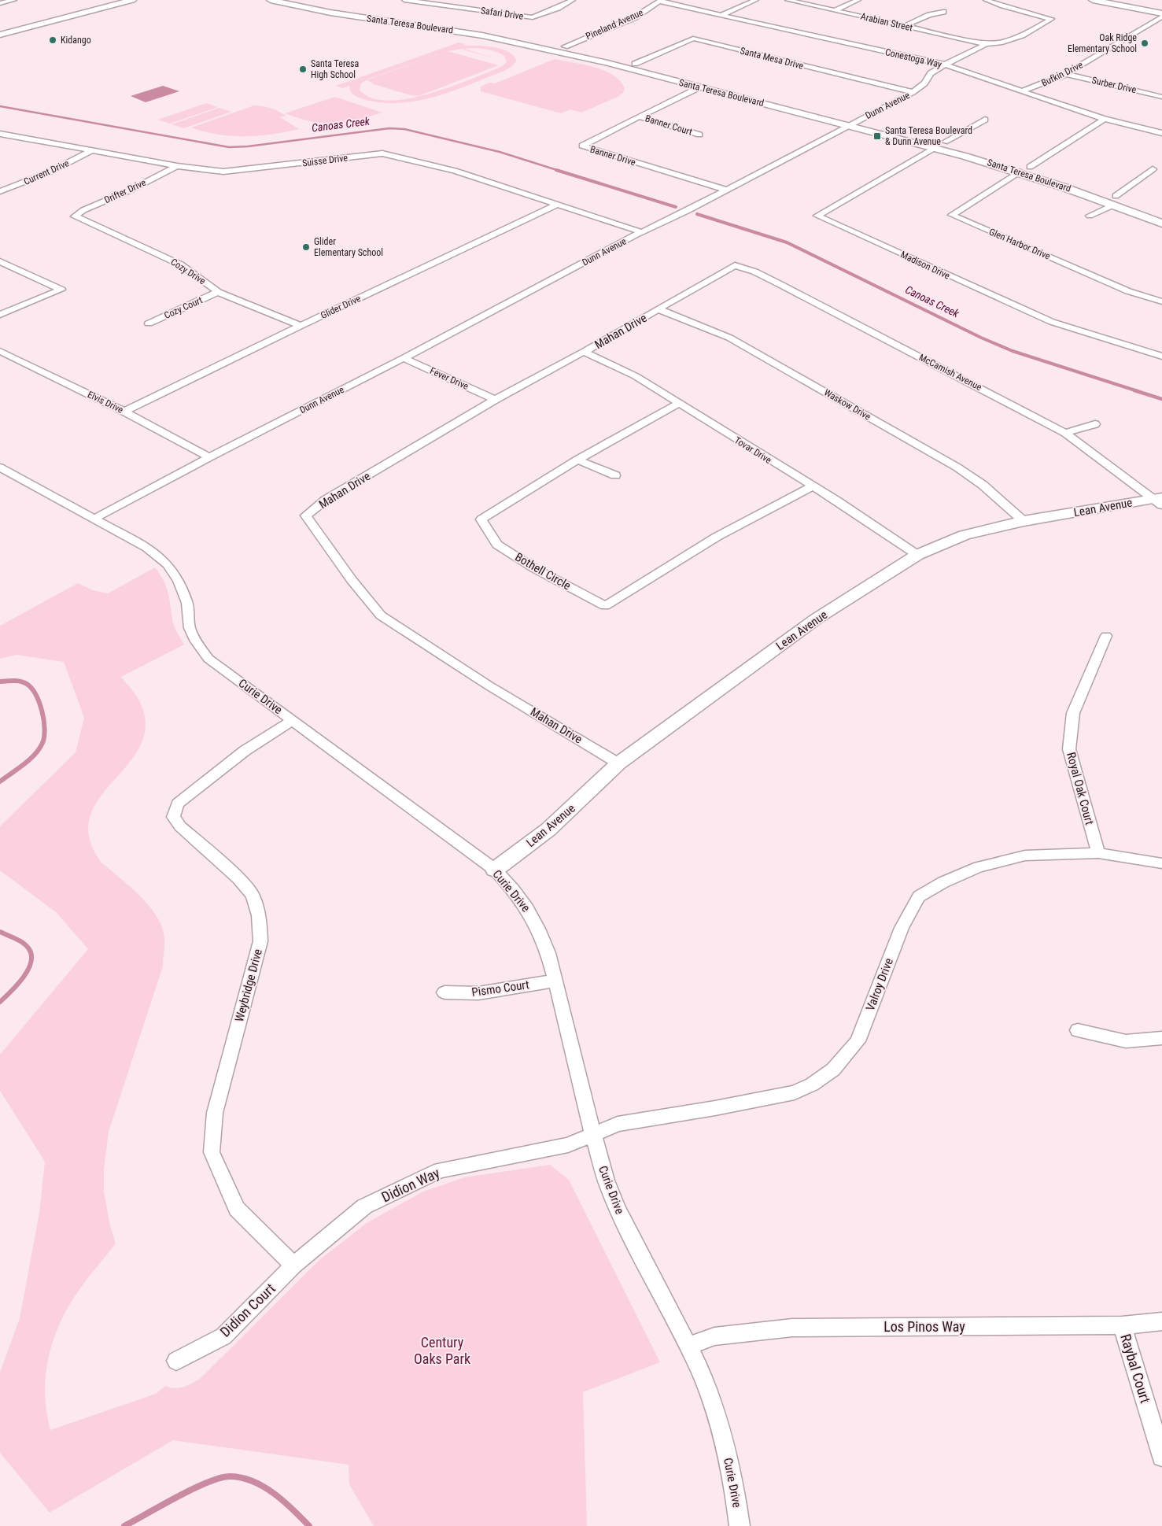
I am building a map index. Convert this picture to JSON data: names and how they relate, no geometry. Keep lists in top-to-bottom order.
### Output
{
  "streets": {
    "main road": ["Santa Teresa Boulevard", "Lean Avenue"],
    "street": [
      "Safari Drive",
      "Arabian Street",
      "Pineland Avenue",
      "Santa Mesa Drive",
      "Conestoga Way",
      "Bufkin Drive",
      "Surber Drive",
      "Dunn Avenue",
      "Banner Court",
      "Banner Drive",
      "Suisse Drive",
      "Current Drive",
      "Drifter Drive",
      "Glen Harbor Drive",
      "Madison Drive",
      "Cozy Drive",
      "Glider Drive",
      "Cozy Court",
      "Mahan Drive",
      "McCamish Avenue",
      "Fever Drive",
      "Elvis Drive",
      "Waskow Drive",
      "Tovar Drive",
      "Bothell Circle",
      "Curie Drive",
      "Royal Oak Court",
      "Valroy Drive",
      "Weybridge Drive",
      "Pismo Court",
      "Didion Way",
      "Didion Court",
      "Los Pinos Way",
      "Raybal Court"
    ]
  },
  "crossings": [
    ["Arabian Street", "Dunn Avenue"],
    ["Santa Teresa Boulevard", "Pineland Avenue"],
    ["Santa Teresa Boulevard", "Santa Mesa Drive"],
    ["Santa Teresa Boulevard", "Dunn Avenue"],
    ["Santa Teresa Boulevard", "Banner Drive"],
    ["Santa Teresa Boulevard", "Glen Harbor Drive"],
    ["Santa Teresa Boulevard", "Madison Drive"],
    ["Pineland Avenue", "Conestoga Way"],
    ["Santa Mesa Drive", "Dunn Avenue"],
    ["Conestoga Way", "Bufkin Drive"],
    ["Conestoga Way", "Dunn Avenue"],
    ["Bufkin Drive", "Surber Drive"],
    ["Dunn Avenue", "Banner Drive"],
    ["Dunn Avenue", "Suisse Drive"],
    ["Dunn Avenue", "Fever Drive"],
    ["Dunn Avenue", "Elvis Drive"],
    ["Dunn Avenue", "Curie Drive"],
    ["Banner Court", "Banner Drive"],
    ["Suisse Drive", "Current Drive"],
    ["Suisse Drive", "Drifter Drive"],
    ["Suisse Drive", "Glider Drive"],
    ["Drifter Drive", "Cozy Drive"],
    ["Cozy Drive", "Glider Drive"],
    ["Cozy Drive", "Cozy Court"],
    ["Glider Drive", "Elvis Drive"],
    ["Mahan Drive", "McCamish Avenue"],
    ["Mahan Drive", "Fever Drive"],
    ["Mahan Drive", "Waskow Drive"],
    ["Mahan Drive", "Tovar Drive"],
    ["Mahan Drive", "Lean Avenue"],
    ["McCamish Avenue", "Lean Avenue"],
    ["Waskow Drive", "Lean Avenue"],
    ["Tovar Drive", "Lean Avenue"],
    ["Tovar Drive", "Bothell Circle"],
    ["Lean Avenue", "Curie Drive"],
    ["Curie Drive", "Valroy Drive"],
    ["Curie Drive", "Weybridge Drive"],
    ["Curie Drive", "Pismo Court"],
    ["Curie Drive", "Didion Way"],
    ["Curie Drive", "Los Pinos Way"],
    ["Royal Oak Court", "Valroy Drive"],
    ["Valroy Drive", "Didion Way"],
    ["Weybridge Drive", "Didion Way"],
    ["Weybridge Drive", "Didion Court"],
    ["Didion Way", "Didion Court"],
    ["Los Pinos Way", "Raybal Court"]
  ],
  "water": ["Canoas Creek"],
  "parks": ["Century Oaks Park"],
  "places": {
    "other": [
      "Kidango",
      "Oak Ridge Elementary School",
      "Santa Teresa High School",
      "Glider Elementary School"
    ],
    "transit": ["Santa Teresa Boulevard & Dunn Avenue"]
  }
}
